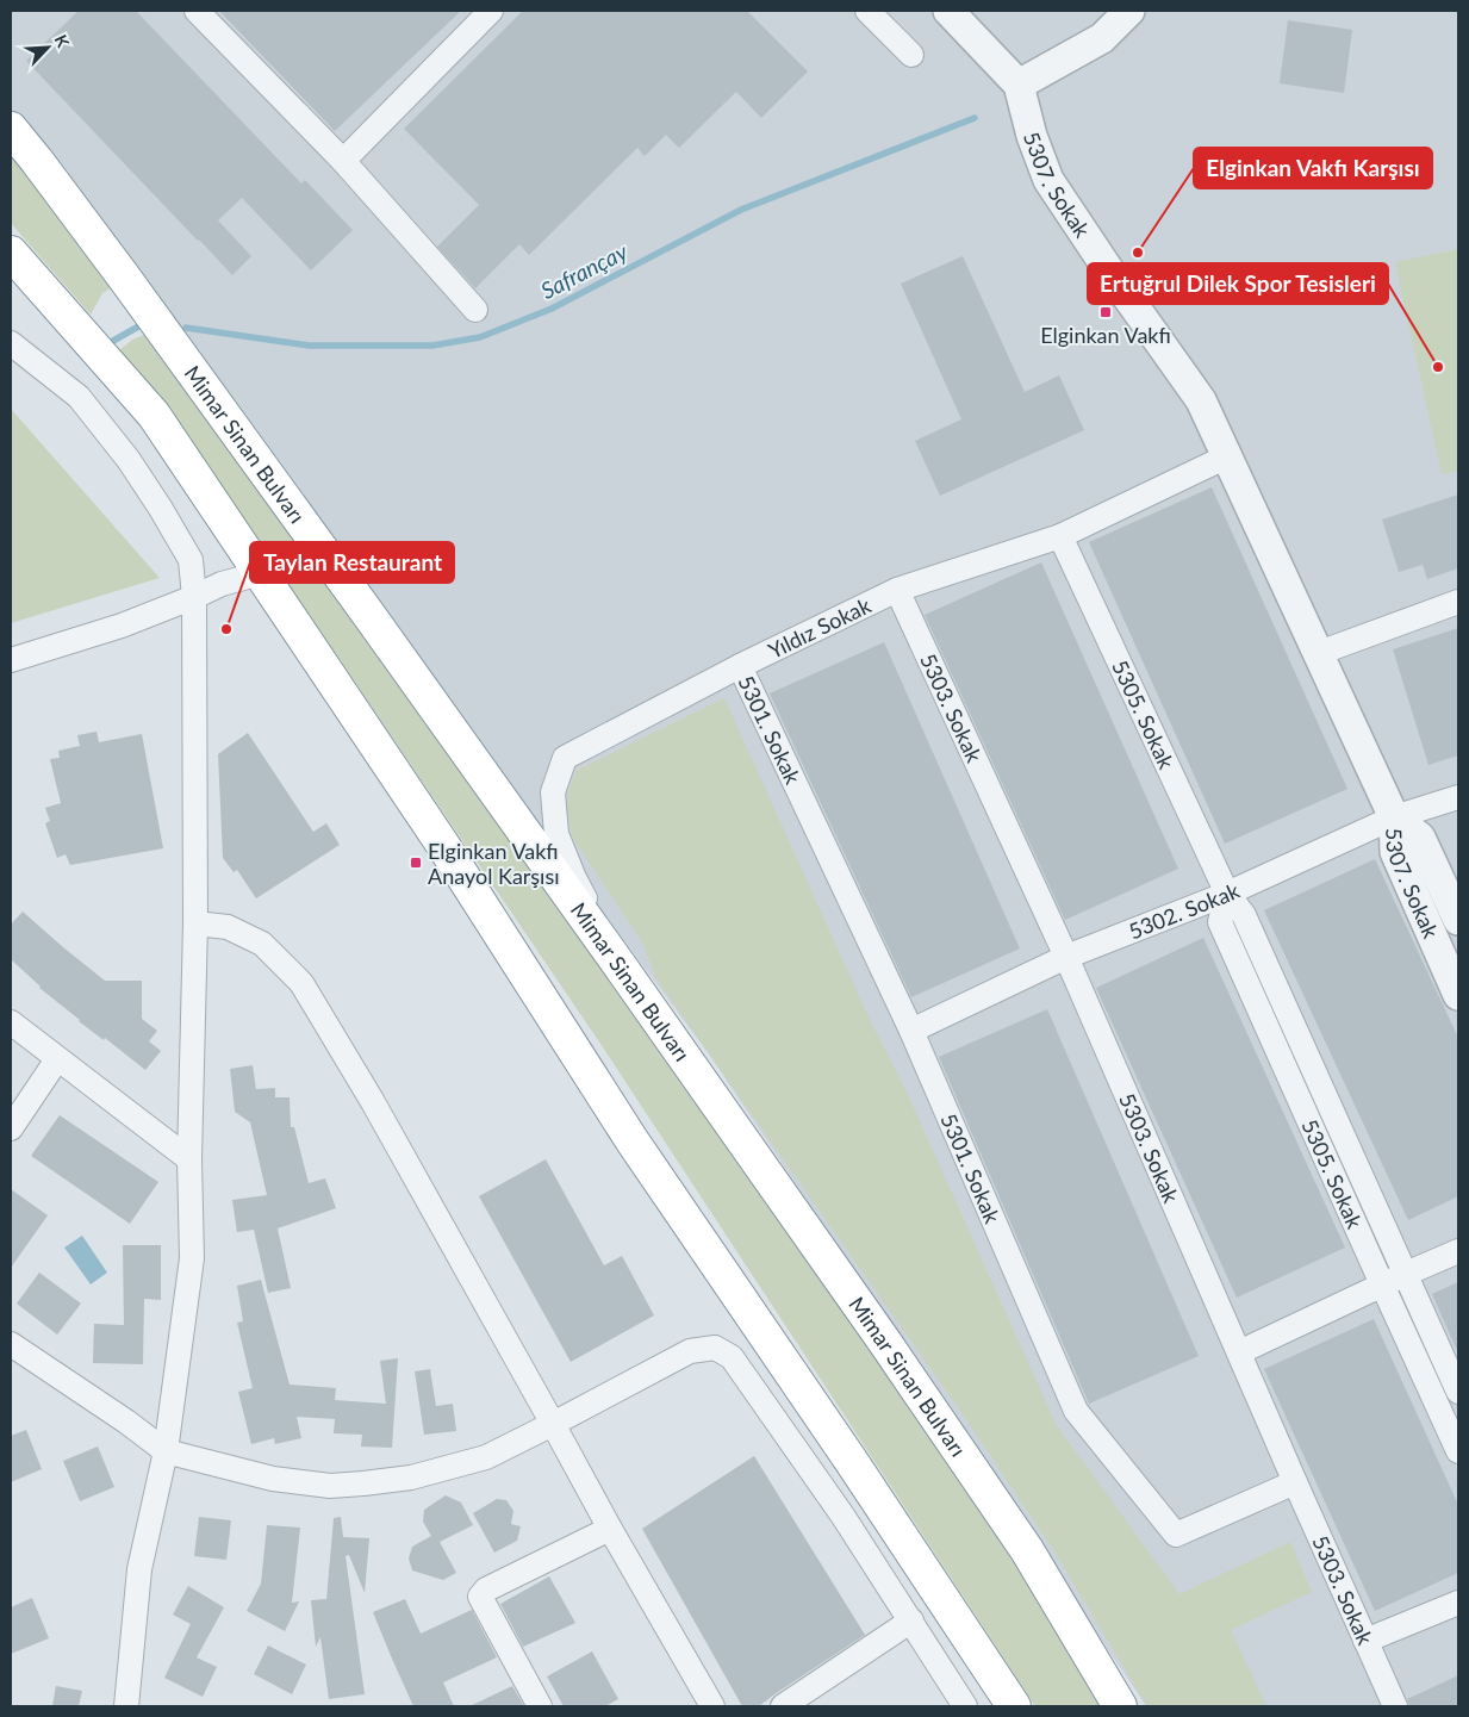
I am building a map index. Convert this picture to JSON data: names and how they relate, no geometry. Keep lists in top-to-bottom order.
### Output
{
  "streets": {
    "highway": ["Mimar Sinan Bulvarı"],
    "street": [
      "5307. Sokak",
      "Yıldız Sokak",
      "5303. Sokak",
      "5305. Sokak",
      "5301. Sokak",
      "5302. Sokak"
    ]
  },
  "crossings": [
    ["5307. Sokak", "Yıldız Sokak"],
    ["5307. Sokak", "5302. Sokak"],
    ["Mimar Sinan Bulvarı", "Yıldız Sokak"],
    ["Yıldız Sokak", "5303. Sokak"],
    ["Yıldız Sokak", "5305. Sokak"],
    ["Yıldız Sokak", "5301. Sokak"],
    ["5303. Sokak", "5301. Sokak"],
    ["5303. Sokak", "5302. Sokak"],
    ["5305. Sokak", "5302. Sokak"],
    ["5301. Sokak", "5302. Sokak"]
  ],
  "water": ["Safrançay"],
  "places": {
    "other": ["Elginkan Vakfı Karşısı", "Ertuğrul Dilek Spor Tesisleri", "Taylan Restaurant"],
    "transit": ["Elginkan Vakfı", "Elginkan Vakfı Anayol Karşısı"]
  },
  "north": "top right"
}
